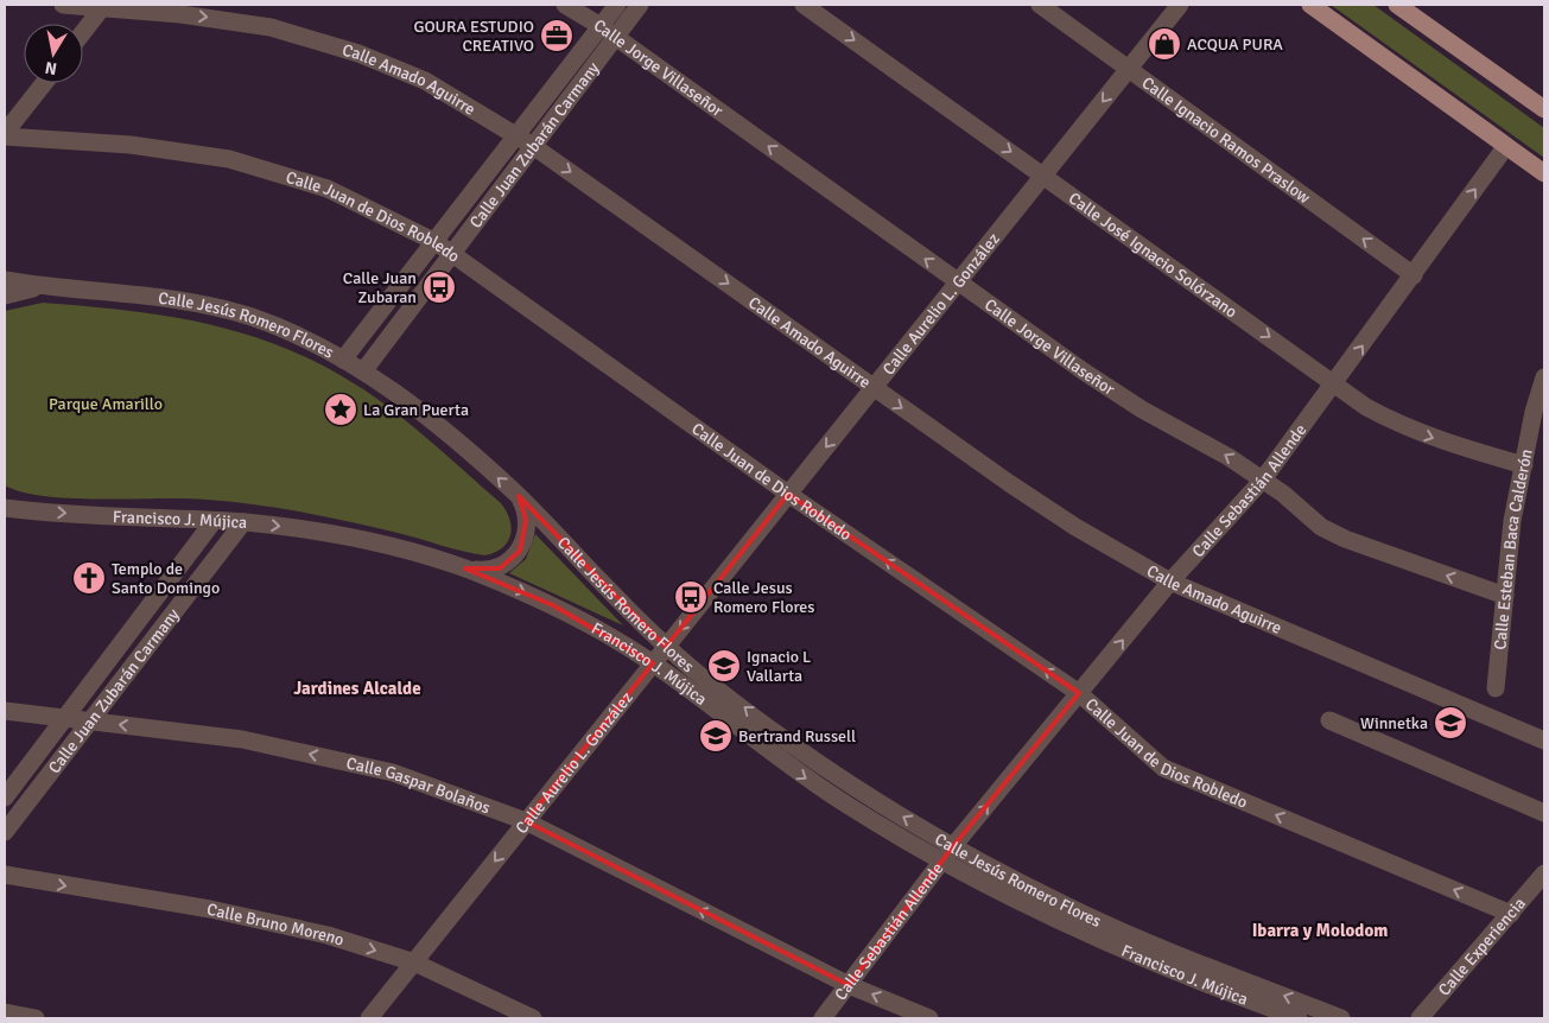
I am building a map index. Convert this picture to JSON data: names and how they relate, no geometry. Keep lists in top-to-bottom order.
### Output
{
  "streets": {
    "street": [
      "Calle Jorge Villaseñor",
      "Calle Amado Aguirre",
      "Calle Ignacio Ramos Praslow",
      "Calle Juan Zubarán Carmany",
      "Calle Juan de Dios Robledo",
      "Calle José Ignacio Solórzano",
      "Calle Aurelio L. González",
      "Calle Jesús Romero Flores",
      "Calle Sebastián Allende",
      "Francisco J. Mújica",
      "Calle Esteban Baca Calderón",
      "Calle Gaspar Bolaños",
      "Calle Bruno Moreno",
      "Calle Experiencia"
    ]
  },
  "crossings": [
    ["Calle Jorge Villaseñor", "Calle Juan Zubarán Carmany"],
    ["Calle Jorge Villaseñor", "Calle Aurelio L. González"],
    ["Calle Jorge Villaseñor", "Calle Sebastián Allende"],
    ["Calle Jorge Villaseñor", "Calle Esteban Baca Calderón"],
    ["Calle Amado Aguirre", "Calle Juan Zubarán Carmany"],
    ["Calle Amado Aguirre", "Calle Aurelio L. González"],
    ["Calle Amado Aguirre", "Calle Sebastián Allende"],
    ["Calle Ignacio Ramos Praslow", "Calle Aurelio L. González"],
    ["Calle Ignacio Ramos Praslow", "Calle Sebastián Allende"],
    ["Calle Juan Zubarán Carmany", "Calle Juan de Dios Robledo"],
    ["Calle Juan Zubarán Carmany", "Calle Jesús Romero Flores"],
    ["Calle Juan Zubarán Carmany", "Francisco J. Mújica"],
    ["Calle Juan Zubarán Carmany", "Calle Gaspar Bolaños"],
    ["Calle Juan de Dios Robledo", "Calle Aurelio L. González"],
    ["Calle Juan de Dios Robledo", "Calle Sebastián Allende"],
    ["Calle Juan de Dios Robledo", "Calle Experiencia"],
    ["Calle José Ignacio Solórzano", "Calle Aurelio L. González"],
    ["Calle José Ignacio Solórzano", "Calle Sebastián Allende"],
    ["Calle José Ignacio Solórzano", "Calle Esteban Baca Calderón"],
    ["Calle Aurelio L. González", "Calle Jesús Romero Flores"],
    ["Calle Aurelio L. González", "Francisco J. Mújica"],
    ["Calle Aurelio L. González", "Calle Gaspar Bolaños"],
    ["Calle Aurelio L. González", "Calle Bruno Moreno"],
    ["Calle Jesús Romero Flores", "Calle Sebastián Allende"],
    ["Calle Sebastián Allende", "Francisco J. Mújica"],
    ["Calle Sebastián Allende", "Calle Gaspar Bolaños"]
  ],
  "one_way": [
    "Calle Jorge Villaseñor",
    "Calle Amado Aguirre",
    "Calle Ignacio Ramos Praslow",
    "Calle Juan de Dios Robledo",
    "Calle José Ignacio Solórzano",
    "Calle Aurelio L. González",
    "Calle Jesús Romero Flores",
    "Calle Sebastián Allende",
    "Francisco J. Mújica",
    "Calle Gaspar Bolaños",
    "Calle Bruno Moreno"
  ],
  "districts": ["Jardines Alcalde", "Ibarra y Molodom"],
  "parks": ["Parque Amarillo"],
  "places": {
    "office": ["GOURA ESTUDIO CREATIVO"],
    "shop": ["ACQUA PURA"],
    "bus stop": ["Calle Juan Zubaran", "Calle Jesus Romero Flores"],
    "place": ["La Gran Puerta"],
    "church": ["Templo de Santo Domingo"],
    "school or university": ["Ignacio L Vallarta", "Winnetka", "Bertrand Russell"]
  },
  "north": "bottom"
}
